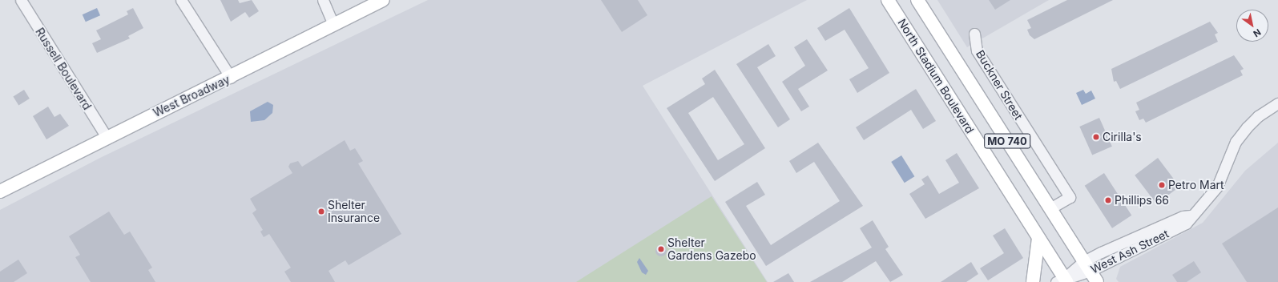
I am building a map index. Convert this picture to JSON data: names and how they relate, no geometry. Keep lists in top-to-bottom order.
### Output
{
  "streets": {
    "main road": ["North Stadium Boulevard", "West Broadway", "MO 740"],
    "street": ["Russell Boulevard", "Buckner Street", "West Ash Street"]
  },
  "crossings": [
    ["Russell Boulevard", "West Broadway"],
    ["North Stadium Boulevard", "West Ash Street"],
    ["Buckner Street", "MO 740"],
    ["MO 740", "West Ash Street"]
  ],
  "places": [
    "Cirilla's",
    "Petro Mart",
    "Phillips 66",
    "Shelter Insurance",
    "Shelter Gardens Gazebo"
  ],
  "north": "bottom right"
}
